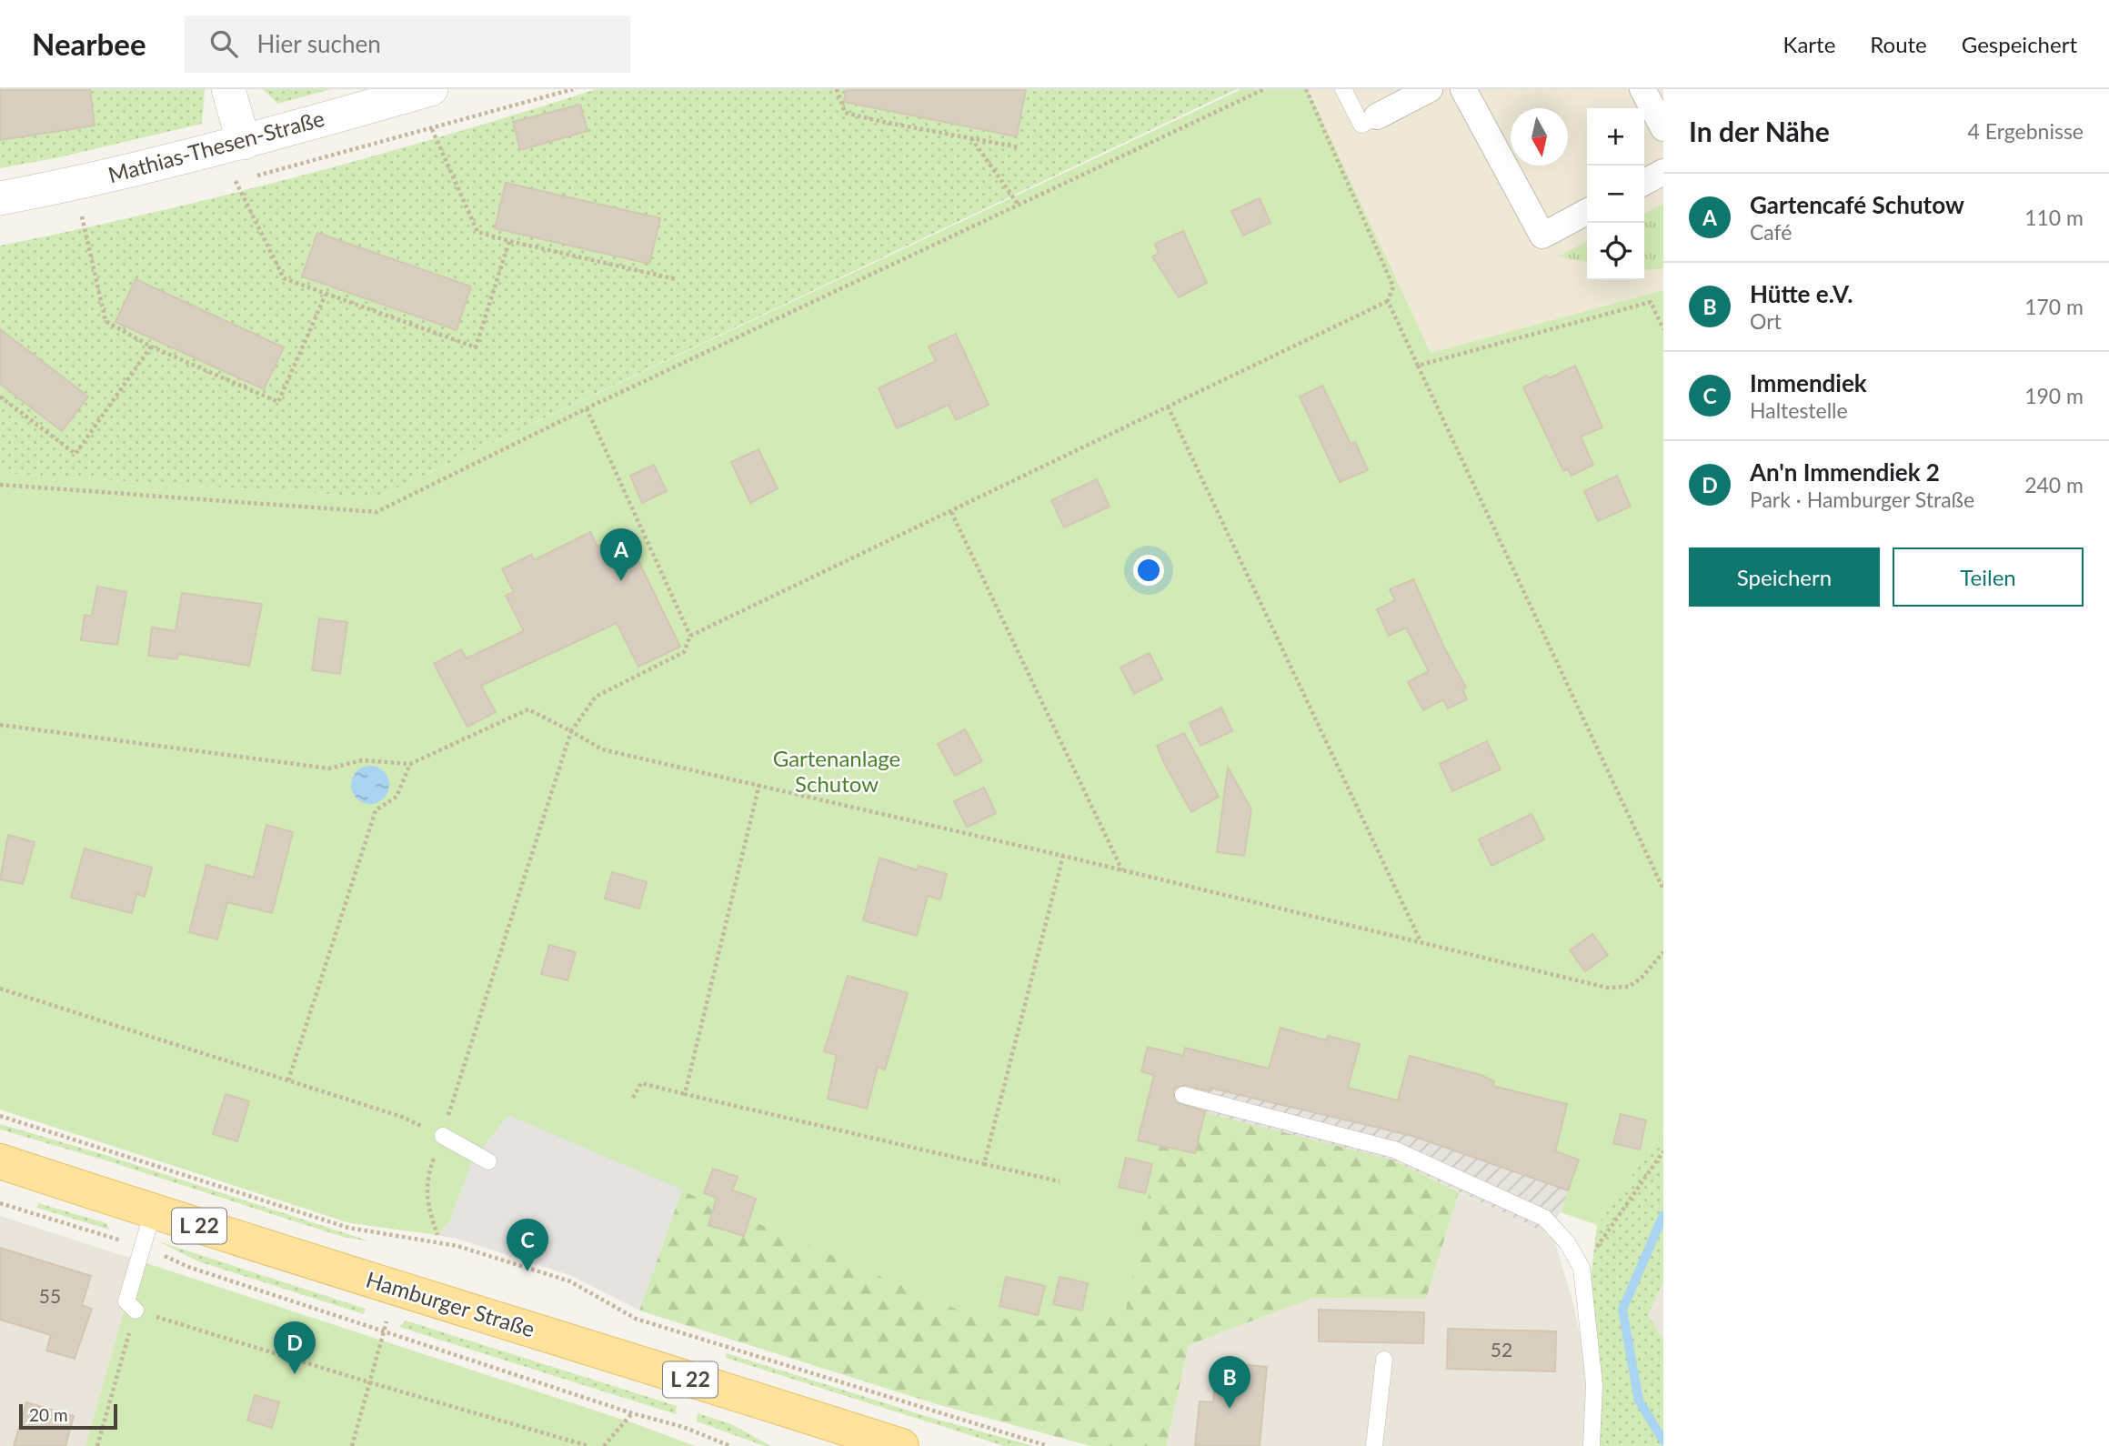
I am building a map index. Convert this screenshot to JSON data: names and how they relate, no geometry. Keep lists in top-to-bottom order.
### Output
{
  "streets": {
    "main road": ["L 22", "Hamburger Straße"],
    "street": ["Mathias-Thesen-Straße"]
  },
  "parks": ["Gartenanlage Schutow"],
  "house_numbers": ["55", "52"],
  "scale_bar": "20 m",
  "north": "bottom",
  "page": {
    "header": "Nearbee",
    "search": "Hier suchen",
    "nav": ["Karte", "Route", "Gespeichert"],
    "heading": ["In der Nähe", "4 Ergebnisse"],
    "map_buttons": ["+", "−"],
    "list": [
      {
        "mark": "A",
        "name": "Gartencafé Schutow",
        "note": "Café",
        "value": "110 m"
      },
      {
        "mark": "B",
        "name": "Hütte e.V.",
        "note": "Ort",
        "value": "170 m"
      },
      {
        "mark": "C",
        "name": "Immendiek",
        "note": "Haltestelle",
        "value": "190 m"
      },
      {
        "mark": "D",
        "name": "An'n Immendiek 2",
        "note": "Park · Hamburger Straße",
        "value": "240 m"
      }
    ],
    "pins": [
      "A",
      "C",
      "D",
      "B"
    ],
    "buttons": ["Speichern", "Teilen"],
    "scale": "20 m"
  }
}
